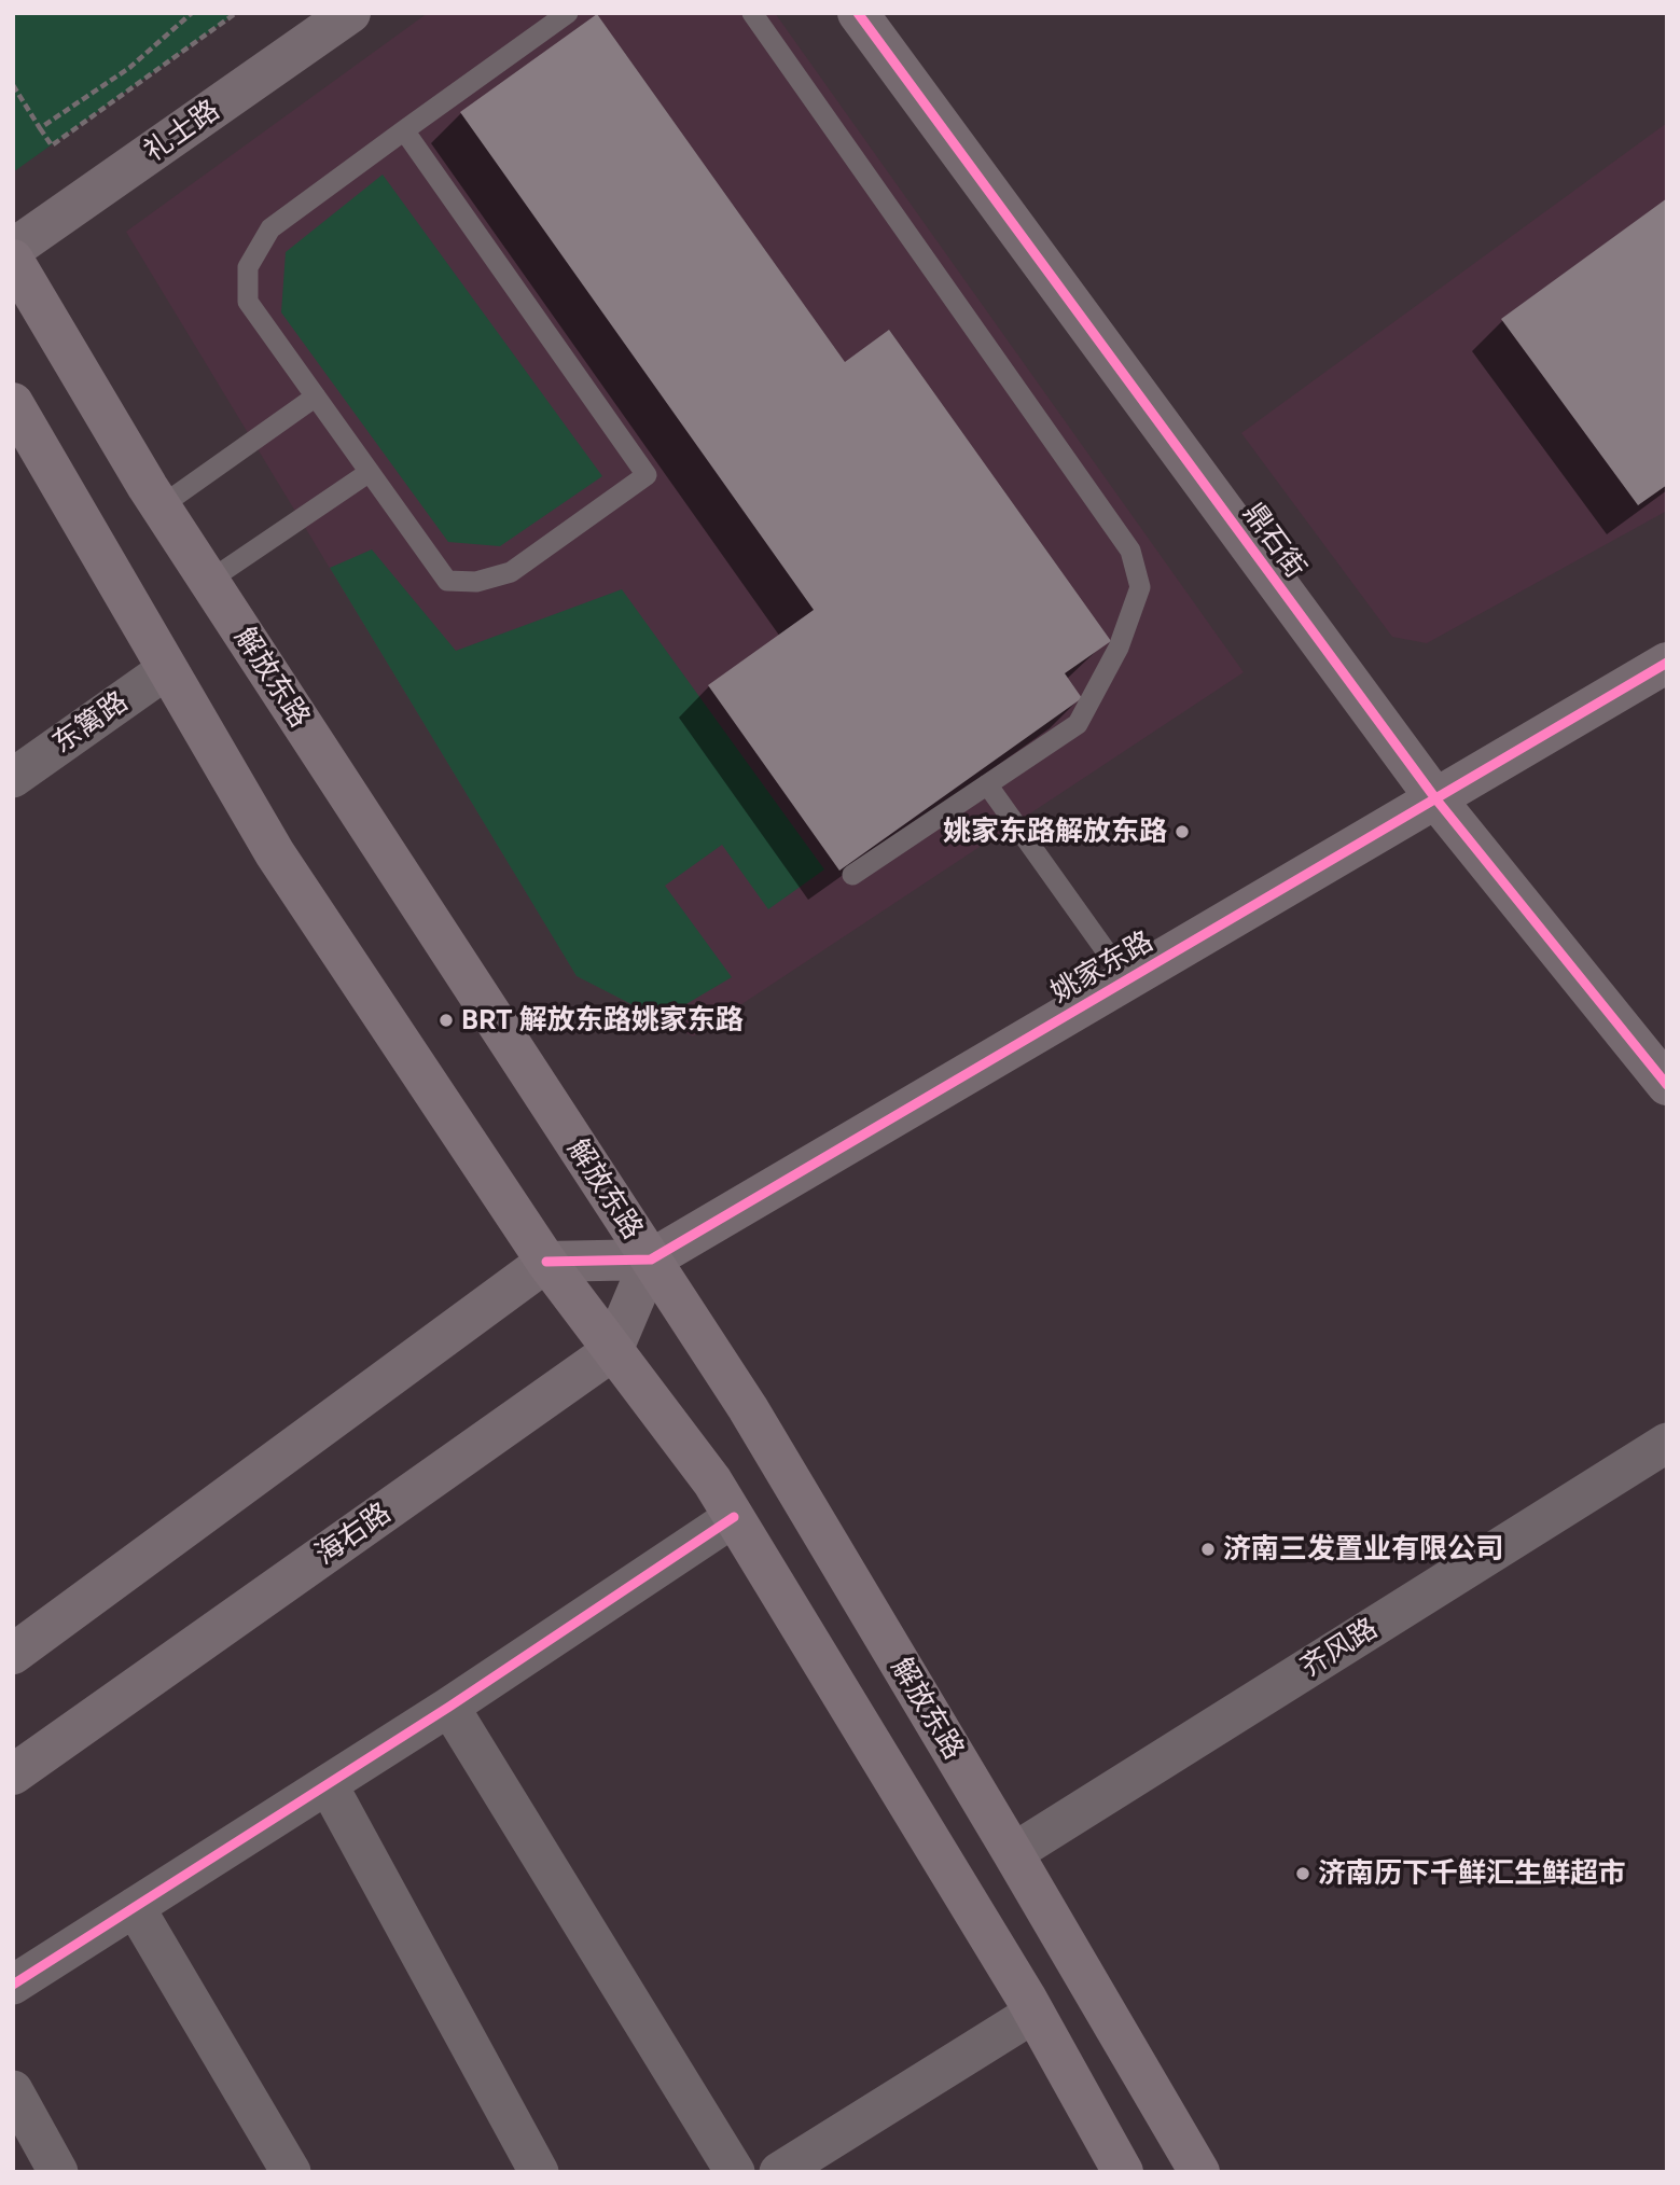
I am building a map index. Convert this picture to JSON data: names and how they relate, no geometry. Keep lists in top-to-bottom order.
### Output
{
  "streets": {
    "main road": ["解放东路"],
    "street": [
      "礼士路",
      "鼎石街",
      "东篱路",
      "姚家东路",
      "海右路",
      "齐风路"
    ]
  },
  "crossings": [
    ["鼎石街", "姚家东路"],
    ["解放东路", "姚家东路"],
    ["解放东路", "齐风路"]
  ],
  "places": [
    "姚家东路解放东路",
    "BRT 解放东路姚家东路",
    "济南三发置业有限公司",
    "济南历下千鲜汇生鲜超市"
  ]
}
